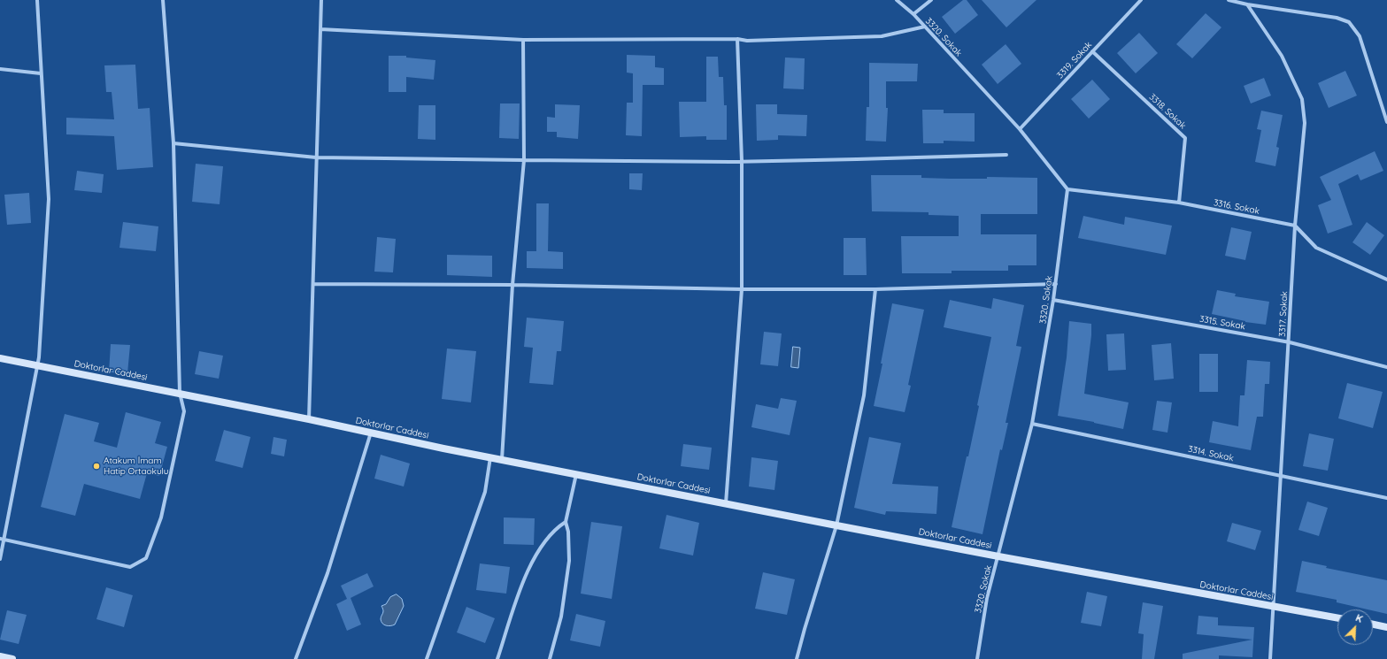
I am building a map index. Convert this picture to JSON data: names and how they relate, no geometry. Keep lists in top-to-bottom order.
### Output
{
  "streets": {
    "street": [
      "3320. Sokak",
      "3319. Sokak",
      "3318. Sokak",
      "3316. Sokak",
      "3317. Sokak",
      "3315. Sokak",
      "Doktorlar Caddesi",
      "3314. Sokak"
    ]
  },
  "crossings": [
    ["3320. Sokak", "3319. Sokak"],
    ["3320. Sokak", "3316. Sokak"],
    ["3320. Sokak", "3315. Sokak"],
    ["3320. Sokak", "Doktorlar Caddesi"],
    ["3320. Sokak", "3314. Sokak"],
    ["3319. Sokak", "3318. Sokak"],
    ["3318. Sokak", "3316. Sokak"],
    ["3316. Sokak", "3317. Sokak"],
    ["3317. Sokak", "3315. Sokak"],
    ["3317. Sokak", "Doktorlar Caddesi"],
    ["3317. Sokak", "3314. Sokak"]
  ],
  "places": ["Atakum İmam Hatip Ortaokulu"],
  "north": "top right"
}
